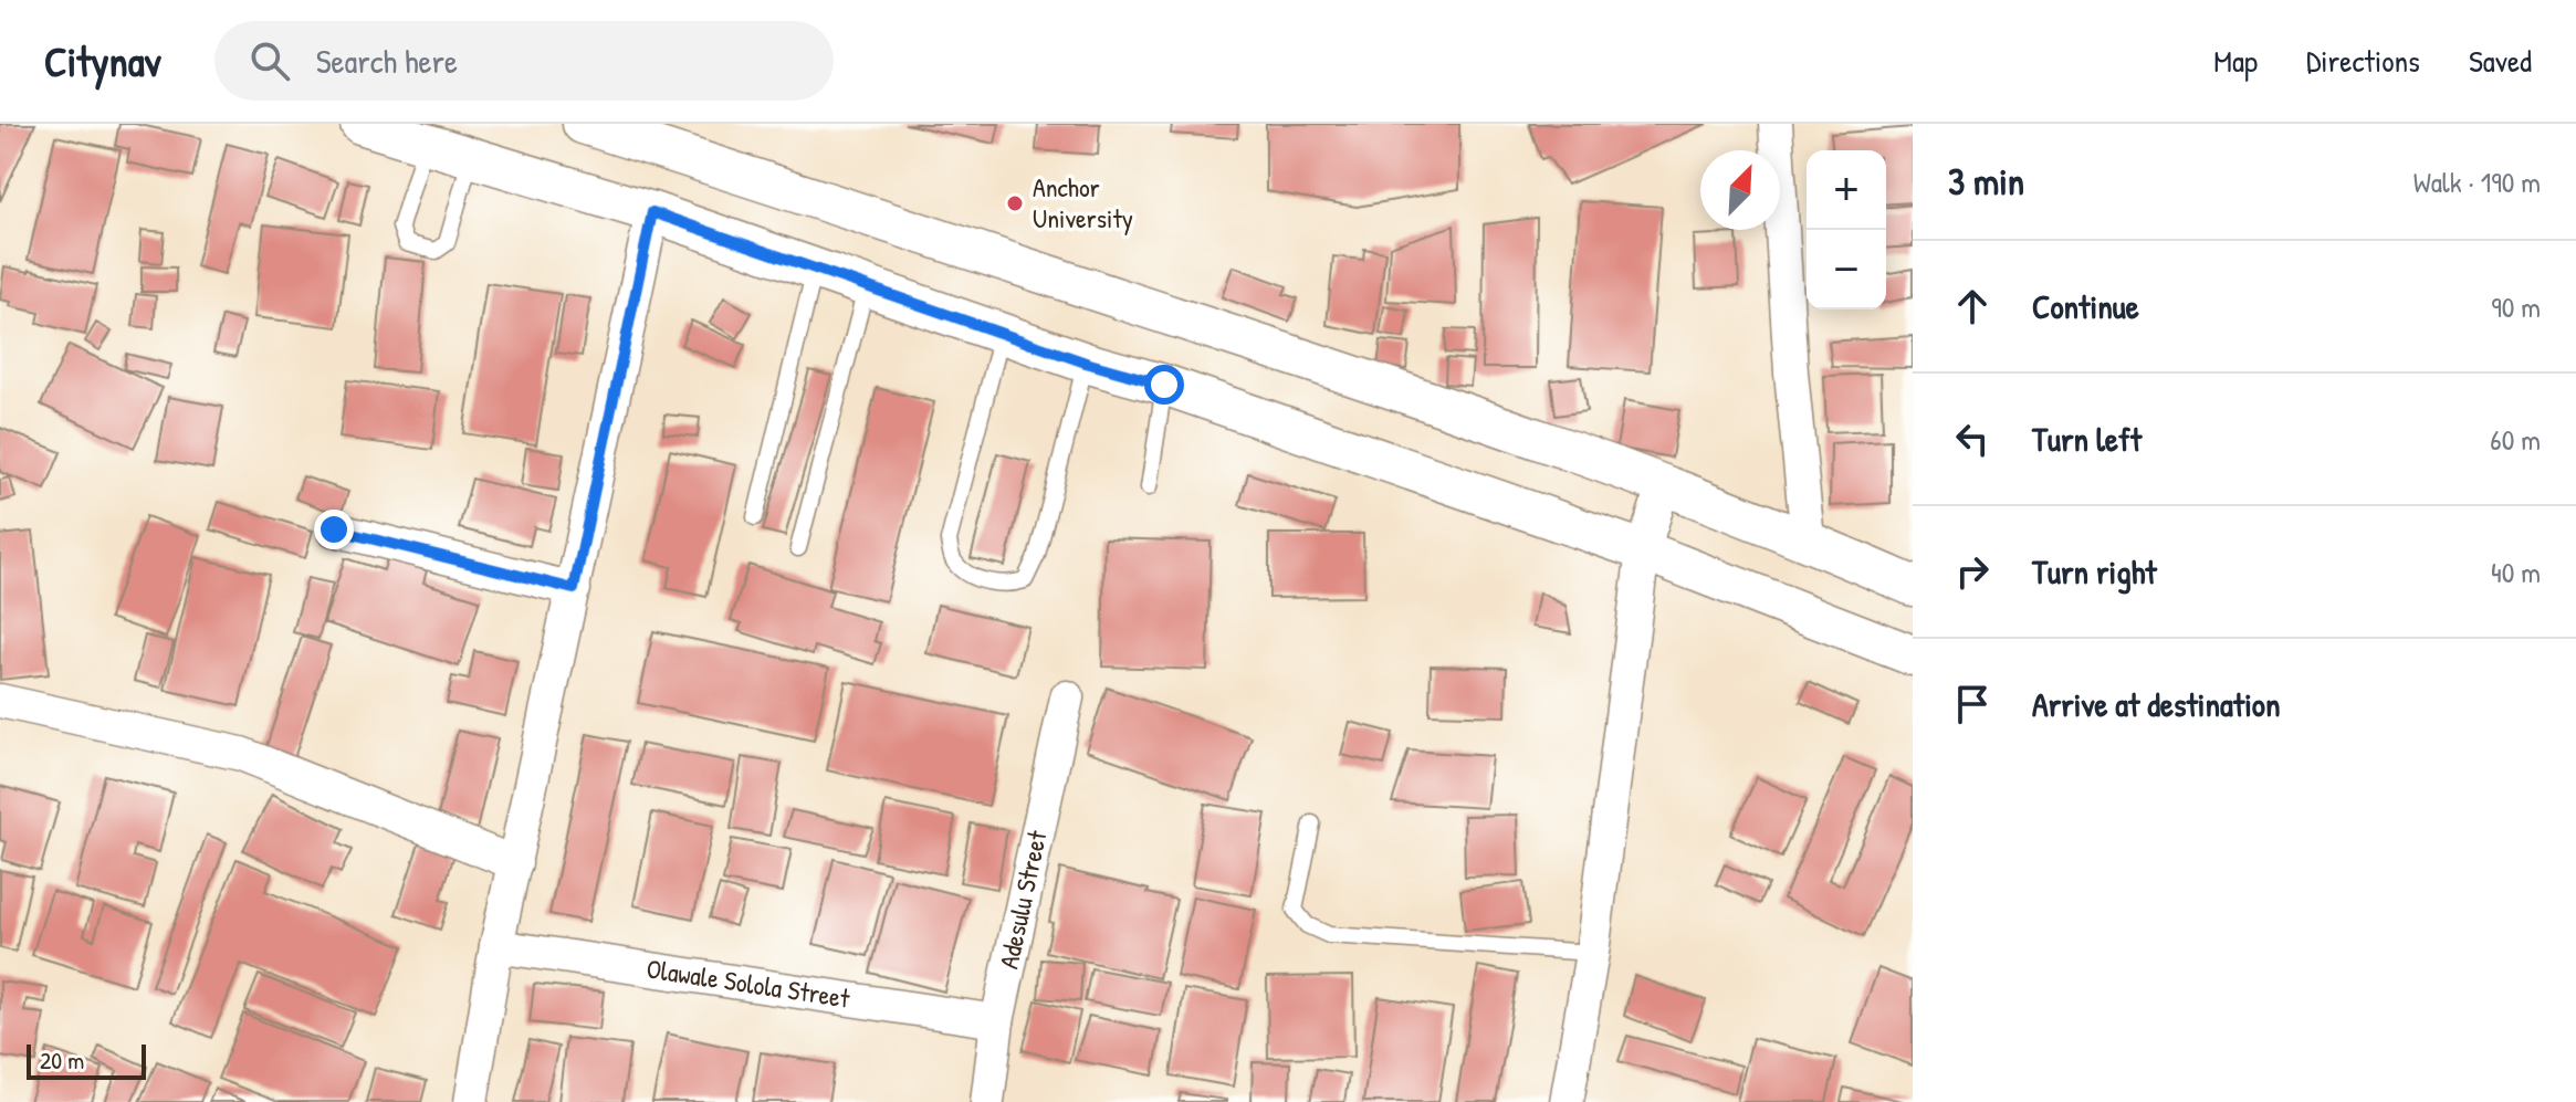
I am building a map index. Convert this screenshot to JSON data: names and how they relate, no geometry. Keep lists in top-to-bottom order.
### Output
{
  "streets": {
    "street": ["Adesulu Street", "Olawale Solola Street"]
  },
  "crossings": [
    ["Adesulu Street", "Olawale Solola Street"]
  ],
  "places": ["Anchor University"],
  "scale_bar": "20 m",
  "north": "top right",
  "page": {
    "header": "Citynav",
    "search": "Search here",
    "nav": ["Map", "Directions", "Saved"],
    "heading": ["3 min", "Walk · 190 m"],
    "map_buttons": ["+", "−"],
    "list": [
      ["Continue", "90 m"],
      ["Turn left", "60 m"],
      ["Turn right", "40 m"],
      "Arrive at destination"
    ],
    "scale": "20 m"
  }
}
